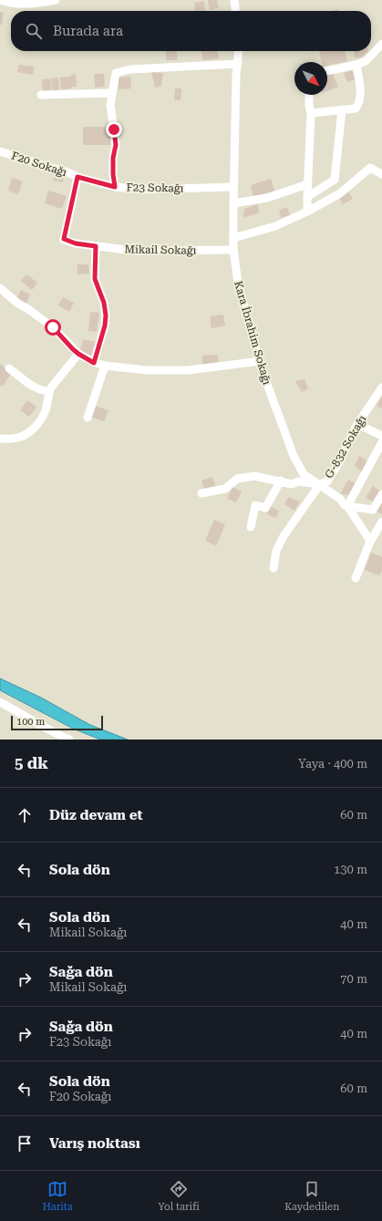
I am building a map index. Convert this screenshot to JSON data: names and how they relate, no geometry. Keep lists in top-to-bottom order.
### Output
{
  "streets": {
    "street": [
      "F20 Sokağı",
      "F23 Sokağı",
      "Mikail Sokağı",
      "Kara İbrahim Sokağı",
      "G-832 Sokağı"
    ]
  },
  "crossings": [
    ["F20 Sokağı", "F23 Sokağı"],
    ["F20 Sokağı", "Mikail Sokağı"],
    ["F23 Sokağı", "Mikail Sokağı"],
    ["F23 Sokağı", "Kara İbrahim Sokağı"],
    ["Mikail Sokağı", "Kara İbrahim Sokağı"],
    ["Kara İbrahim Sokağı", "G-832 Sokağı"]
  ],
  "scale_bar": "100 m",
  "north": "bottom right",
  "page": {
    "search": "Burada ara",
    "scale": "100 m",
    "heading": ["5 dk", "Yaya · 400 m"],
    "list": [
      ["Düz devam et", "60 m"],
      ["Sola dön", "130 m"],
      ["Sola dön", "Mikail Sokağı", "40 m"],
      ["Sağa dön", "Mikail Sokağı", "70 m"],
      ["Sağa dön", "F23 Sokağı", "40 m"],
      ["Sola dön", "F20 Sokağı", "60 m"],
      "Varış noktası"
    ],
    "nav": ["Harita", "Yol tarifi", "Kaydedilen"]
  }
}
